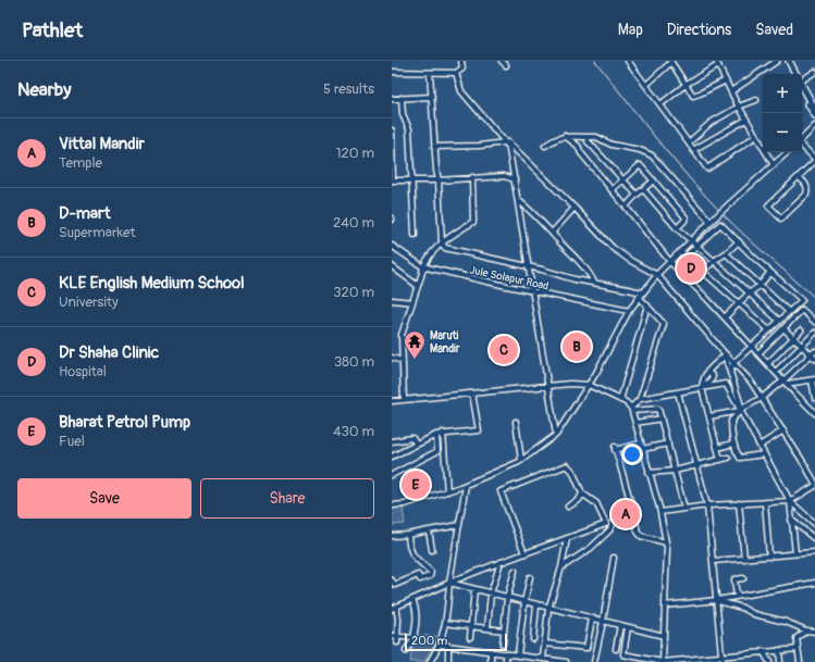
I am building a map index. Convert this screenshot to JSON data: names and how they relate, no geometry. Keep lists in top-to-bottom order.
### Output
{
  "streets": {
    "street": ["Jule Solapur Road"]
  },
  "places": {
    "temple": ["Maruti Mandir"]
  },
  "scale_bar": "200 m",
  "page": {
    "header": "Pathlet",
    "nav": ["Map", "Directions", "Saved"],
    "heading": ["Nearby", "5 results"],
    "map_buttons": ["+", "−"],
    "list": [
      {
        "mark": "A",
        "name": "Vittal Mandir",
        "note": "Temple",
        "value": "120 m"
      },
      {
        "mark": "B",
        "name": "D-mart",
        "note": "Supermarket",
        "value": "240 m"
      },
      {
        "mark": "C",
        "name": "KLE English Medium School",
        "note": "University",
        "value": "320 m"
      },
      {
        "mark": "D",
        "name": "Dr Shaha Clinic",
        "note": "Hospital",
        "value": "380 m"
      },
      {
        "mark": "E",
        "name": "Bharat Petrol Pump",
        "note": "Fuel",
        "value": "430 m"
      }
    ],
    "pins": [
      "D",
      "B",
      "C",
      "E",
      "A"
    ],
    "buttons": ["Save", "Share"],
    "scale": "200 m"
  }
}
